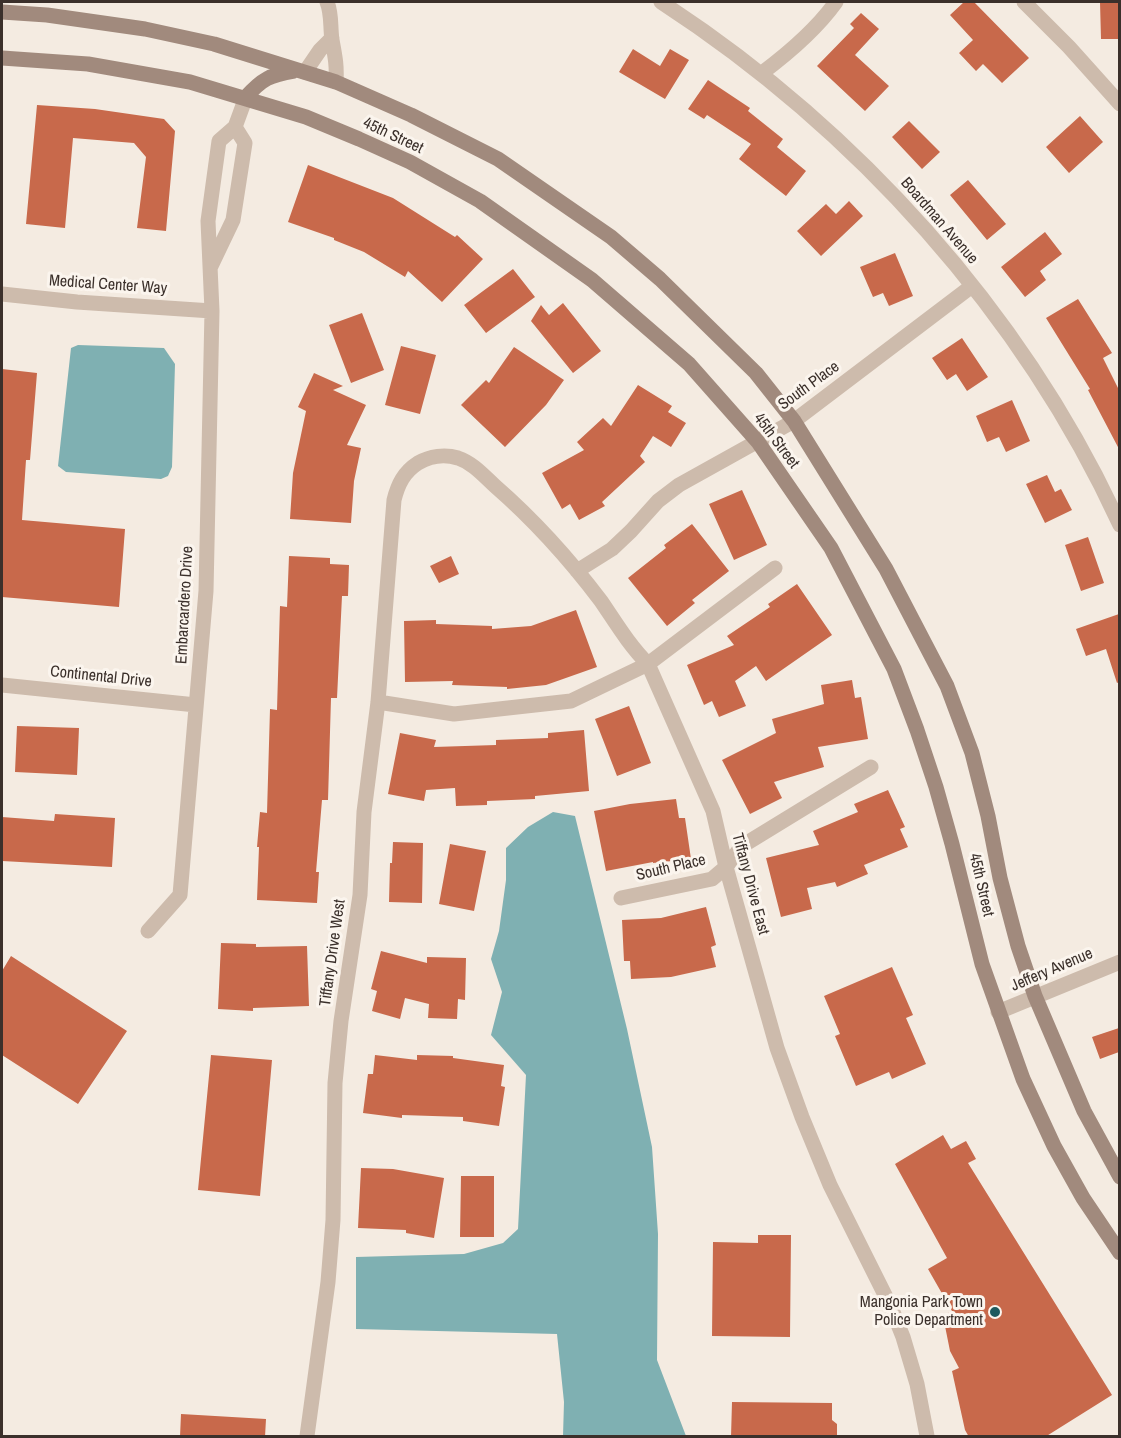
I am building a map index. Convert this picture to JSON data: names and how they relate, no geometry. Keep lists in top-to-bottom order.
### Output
{
  "streets": {
    "main road": ["45th Street"],
    "street": [
      "Boardman Avenue",
      "Medical Center Way",
      "South Place",
      "Embarcardero Drive",
      "Continental Drive",
      "Tiffany Drive East",
      "Tiffany Drive West",
      "Jeffery Avenue"
    ]
  },
  "crossings": [
    ["45th Street", "South Place"],
    ["45th Street", "Embarcardero Drive"],
    ["45th Street", "Jeffery Avenue"],
    ["Boardman Avenue", "South Place"],
    ["Medical Center Way", "Embarcardero Drive"],
    ["South Place", "Tiffany Drive East"],
    ["Embarcardero Drive", "Continental Drive"],
    ["Tiffany Drive East", "Tiffany Drive West"]
  ],
  "places": ["Mangonia Park Town Police Department"]
}
